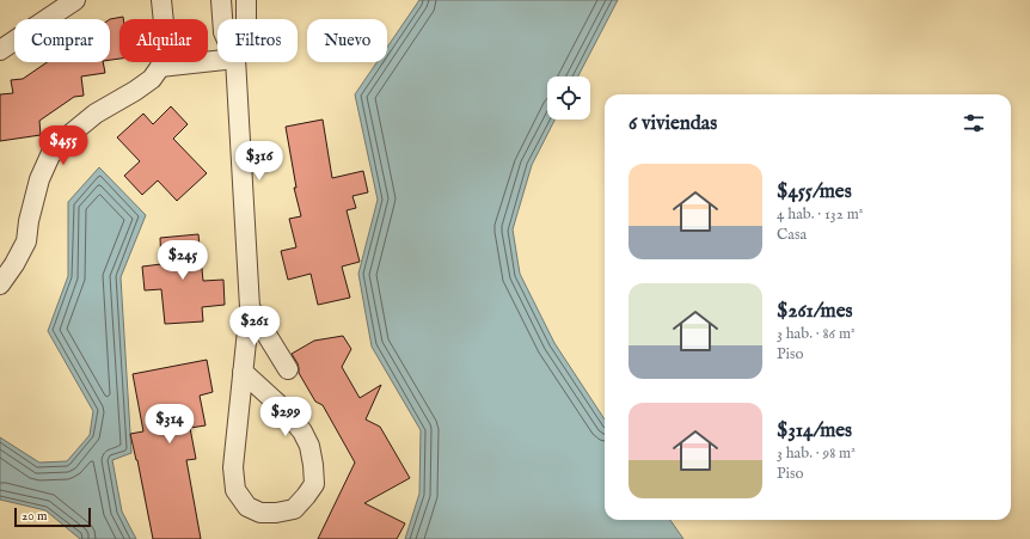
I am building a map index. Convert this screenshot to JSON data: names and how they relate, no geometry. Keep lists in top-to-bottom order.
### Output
{
  "scale_bar": "20 m",
  "page": {
    "chip": [
      "Comprar",
      "Alquilar",
      "Filtros",
      "Nuevo"
    ],
    "heading": "6 viviendas",
    "price": [
      "$455",
      "$316",
      "$245",
      "$261",
      "$299",
      "$314"
    ],
    "list": [
      {
        "name": "$455/mes",
        "note": "4 hab. · 132 m² · Casa"
      },
      {
        "name": "$261/mes",
        "note": "3 hab. · 86 m² · Piso"
      },
      {
        "name": "$314/mes",
        "note": "3 hab. · 98 m² · Piso"
      }
    ],
    "scale": "20 m"
  }
}
